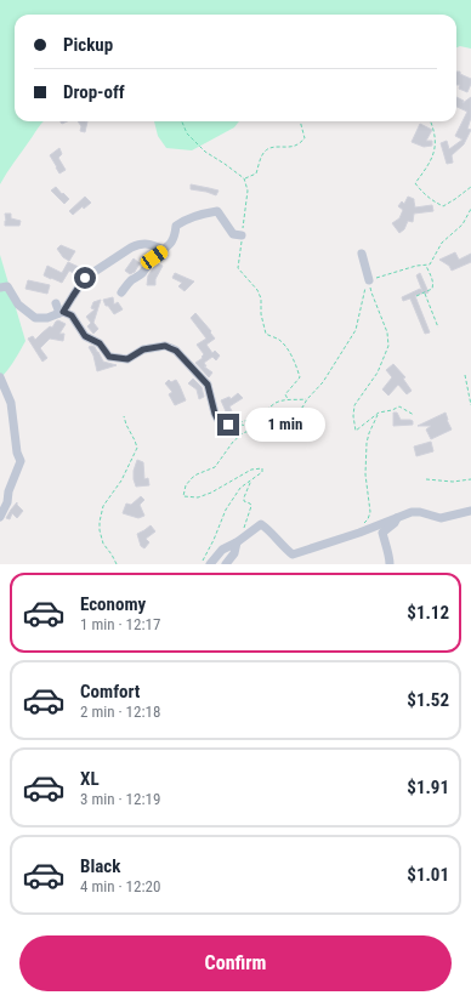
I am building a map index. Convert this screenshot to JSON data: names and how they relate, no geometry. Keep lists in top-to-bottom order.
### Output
{
  "page": {
    "banner": ["Pickup", "Drop-off"],
    "bubble": "1 min",
    "list": [
      {
        "name": "Economy",
        "note": "1 min · 12:17",
        "value": "$1.12"
      },
      {
        "name": "Comfort",
        "note": "2 min · 12:18",
        "value": "$1.52"
      },
      {
        "name": "XL",
        "note": "3 min · 12:19",
        "value": "$1.91"
      },
      {
        "name": "Black",
        "note": "4 min · 12:20",
        "value": "$1.01"
      }
    ],
    "buttons": "Confirm"
  }
}
